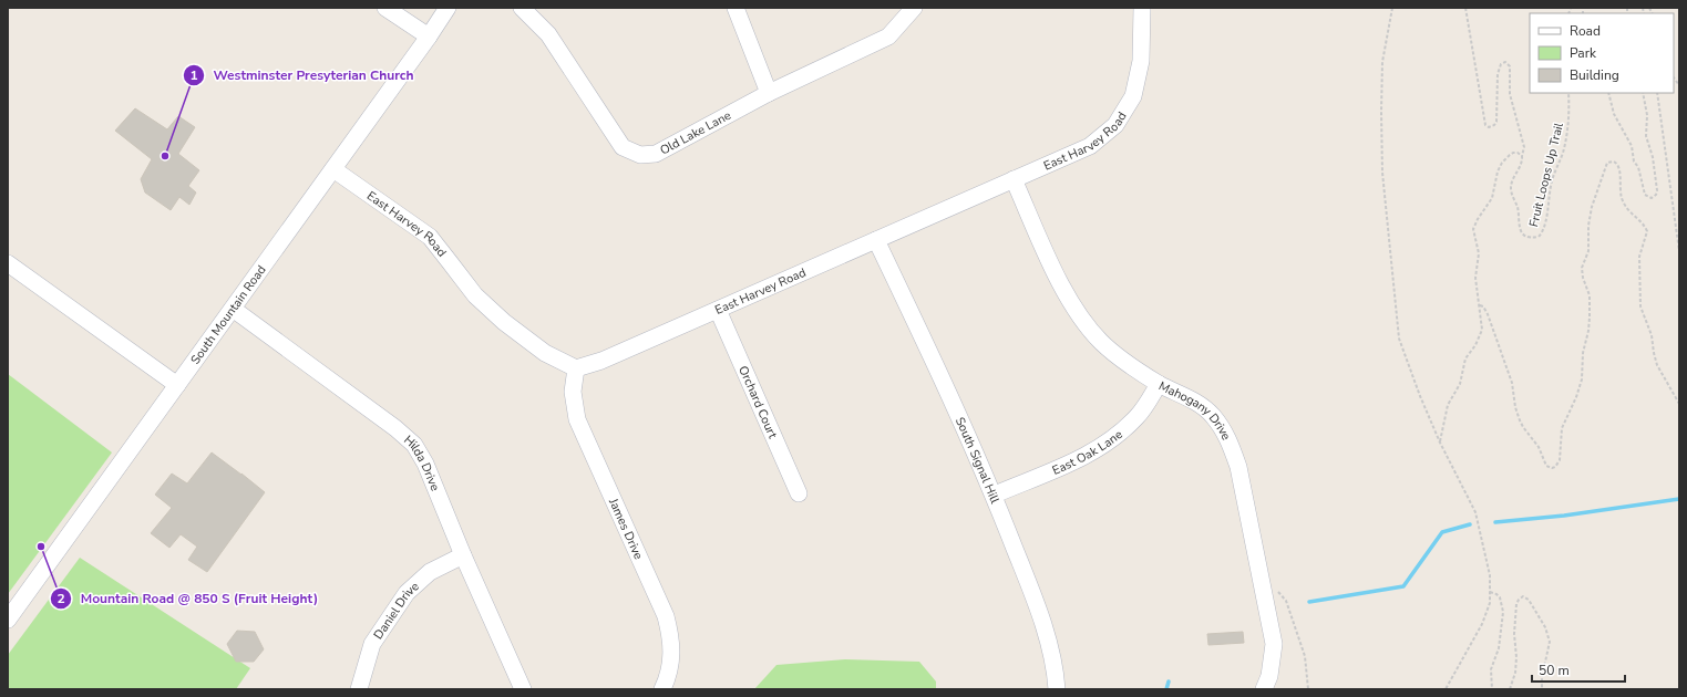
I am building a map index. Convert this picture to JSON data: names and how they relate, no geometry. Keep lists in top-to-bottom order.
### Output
{
  "streets": {
    "street": [
      "Old Lake Lane",
      "East Harvey Road",
      "South Mountain Road",
      "Orchard Court",
      "Mahogany Drive",
      "East Oak Lane",
      "South Signal Hill",
      "Hilda Drive",
      "James Drive",
      "Daniel Drive"
    ],
    "path": ["Fruit Loops Up Trail"]
  },
  "crossings": [
    ["East Harvey Road", "South Mountain Road"],
    ["East Harvey Road", "Orchard Court"],
    ["East Harvey Road", "Mahogany Drive"],
    ["East Harvey Road", "South Signal Hill"],
    ["East Harvey Road", "James Drive"],
    ["South Mountain Road", "Hilda Drive"],
    ["Mahogany Drive", "East Oak Lane"],
    ["East Oak Lane", "South Signal Hill"],
    ["Hilda Drive", "Daniel Drive"]
  ],
  "places": ["Westminster Presyterian Church", "Mountain Road @ 850 S (Fruit Height)"],
  "legend": ["Road", "Park", "Building"],
  "scale_bar": "50 m"
}
